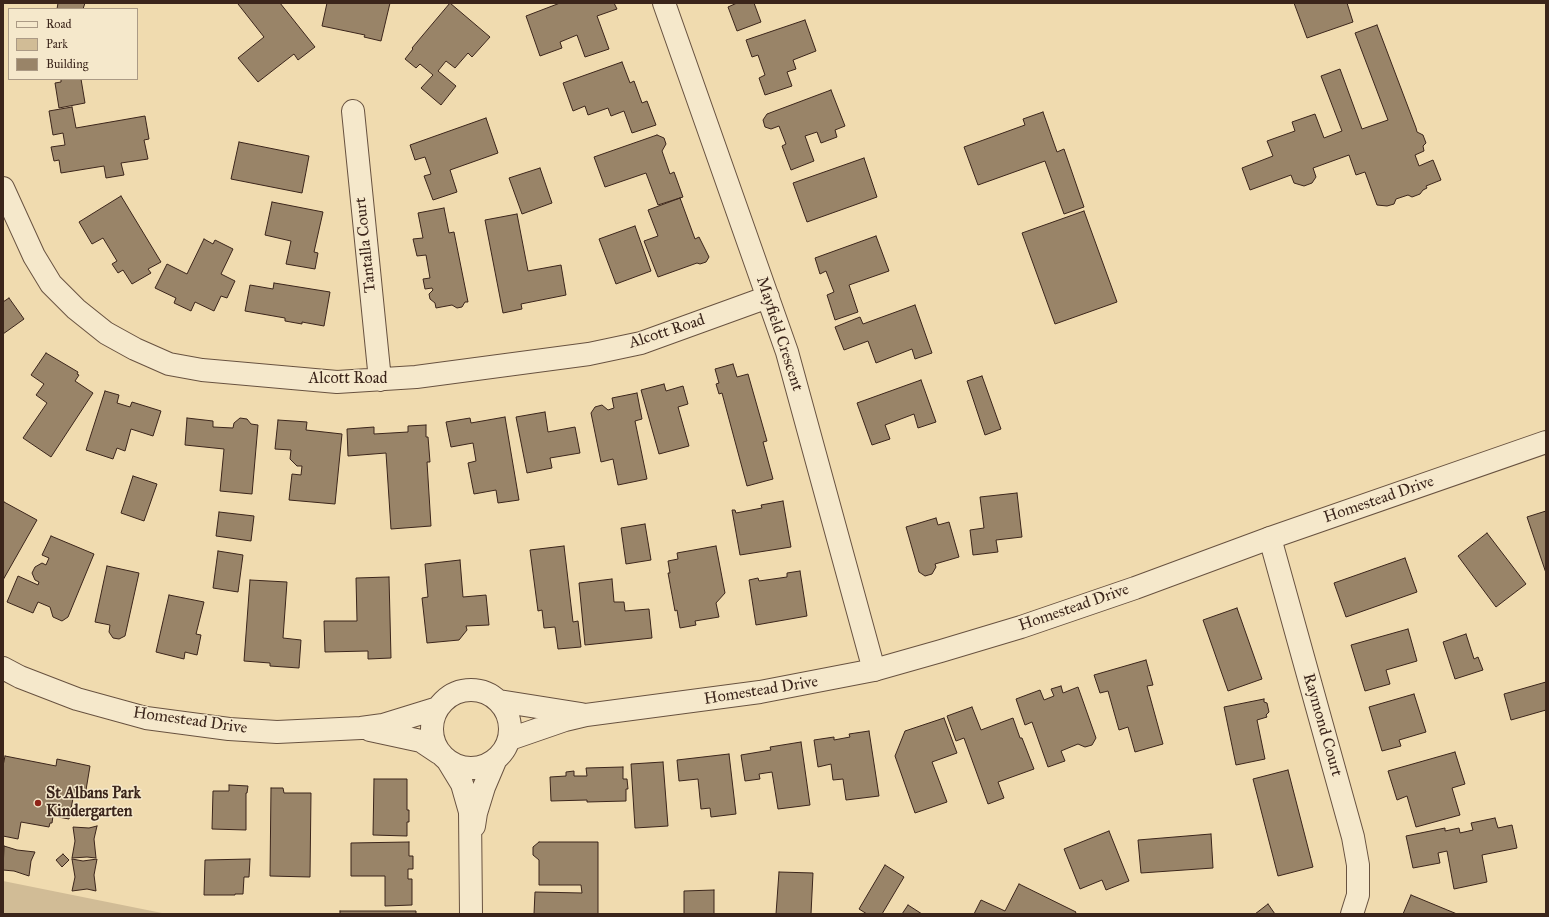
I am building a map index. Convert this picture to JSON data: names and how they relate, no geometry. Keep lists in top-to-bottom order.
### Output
{
  "streets": {
    "street": [
      "Tantalla Court",
      "Alcott Road",
      "Mayfield Crescent",
      "Homestead Drive",
      "Raymond Court"
    ]
  },
  "crossings": [
    ["Tantalla Court", "Alcott Road"],
    ["Alcott Road", "Mayfield Crescent"],
    ["Mayfield Crescent", "Homestead Drive"],
    ["Homestead Drive", "Raymond Court"]
  ],
  "places": ["St Albans Park Kindergarten"],
  "legend": ["Road", "Park", "Building"]
}
